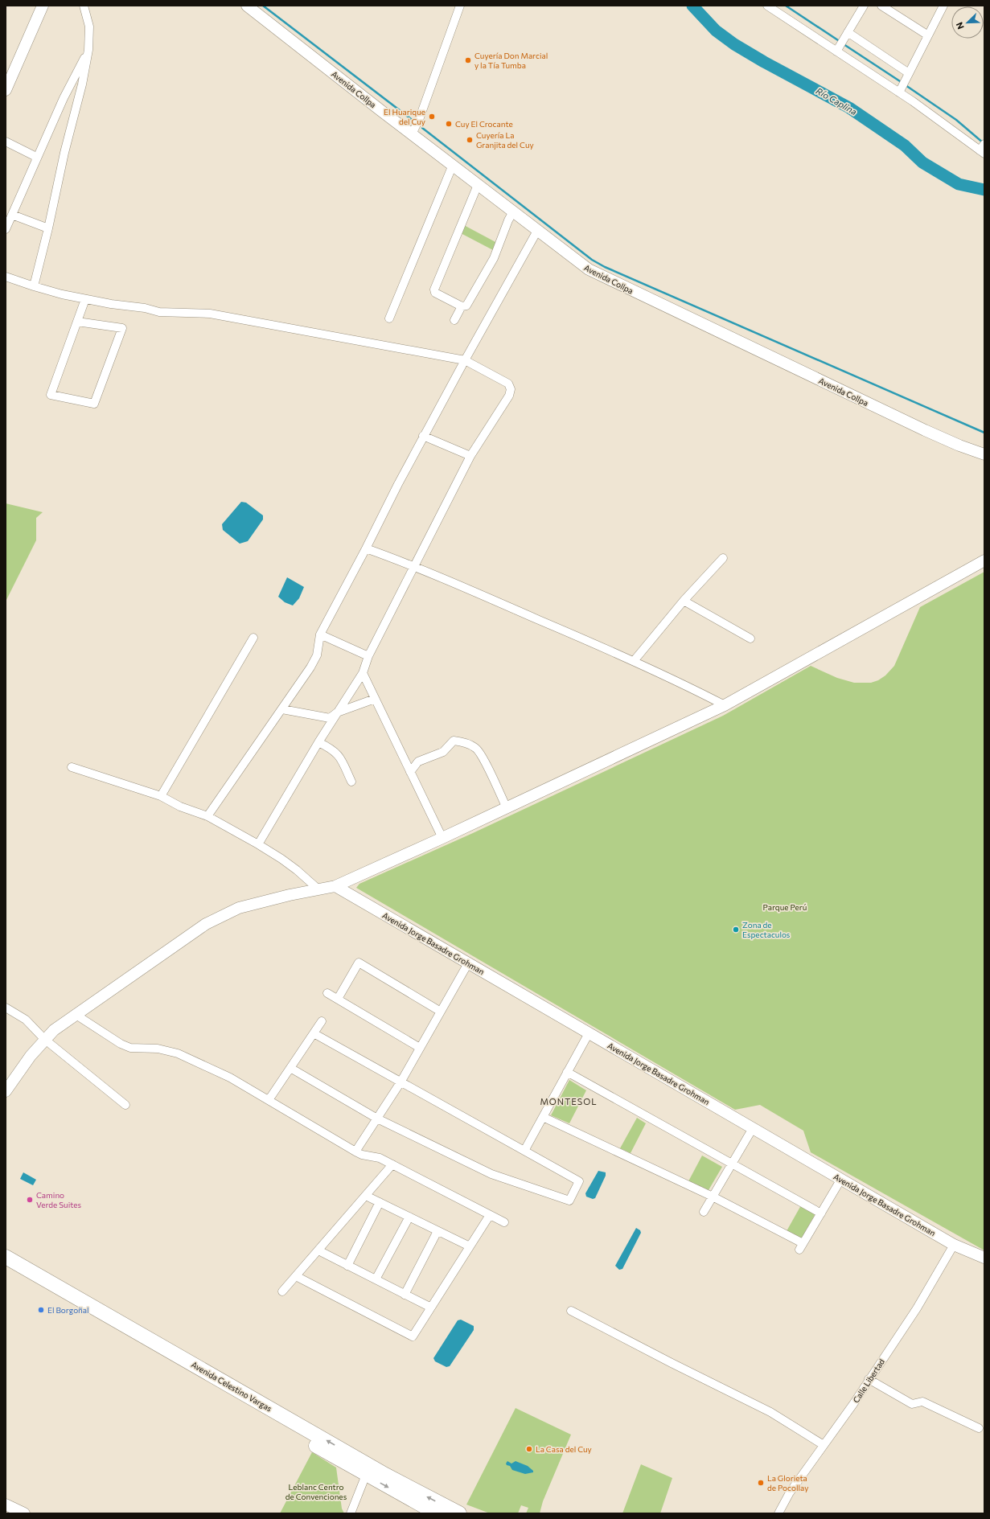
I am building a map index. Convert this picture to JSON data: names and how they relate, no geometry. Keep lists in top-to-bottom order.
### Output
{
  "streets": {
    "highway": ["Avenida Celestino Vargas"],
    "main road": ["Avenida Collpa", "Avenida Jorge Basadre Grohman"],
    "street": ["Calle Libertad"]
  },
  "crossings": [
    ["Avenida Jorge Basadre Grohman", "Calle Libertad"]
  ],
  "districts": ["MONTESOL"],
  "water": ["Río Caplina"],
  "parks": ["Parque Perú", "Leblanc Centro de Convenciones"],
  "places": [
    "Cuyería Don Marcial y la Tía Tumba",
    "El Huarique del Cuy",
    "Cuy El Crocante",
    "Cuyería La Granjita del Cuy",
    "Zona de Espectaculos",
    "Camino Verde Suites",
    "El Borgoñal",
    "La Casa del Cuy",
    "La Glorieta de Pocollay"
  ],
  "north": "bottom left"
}
